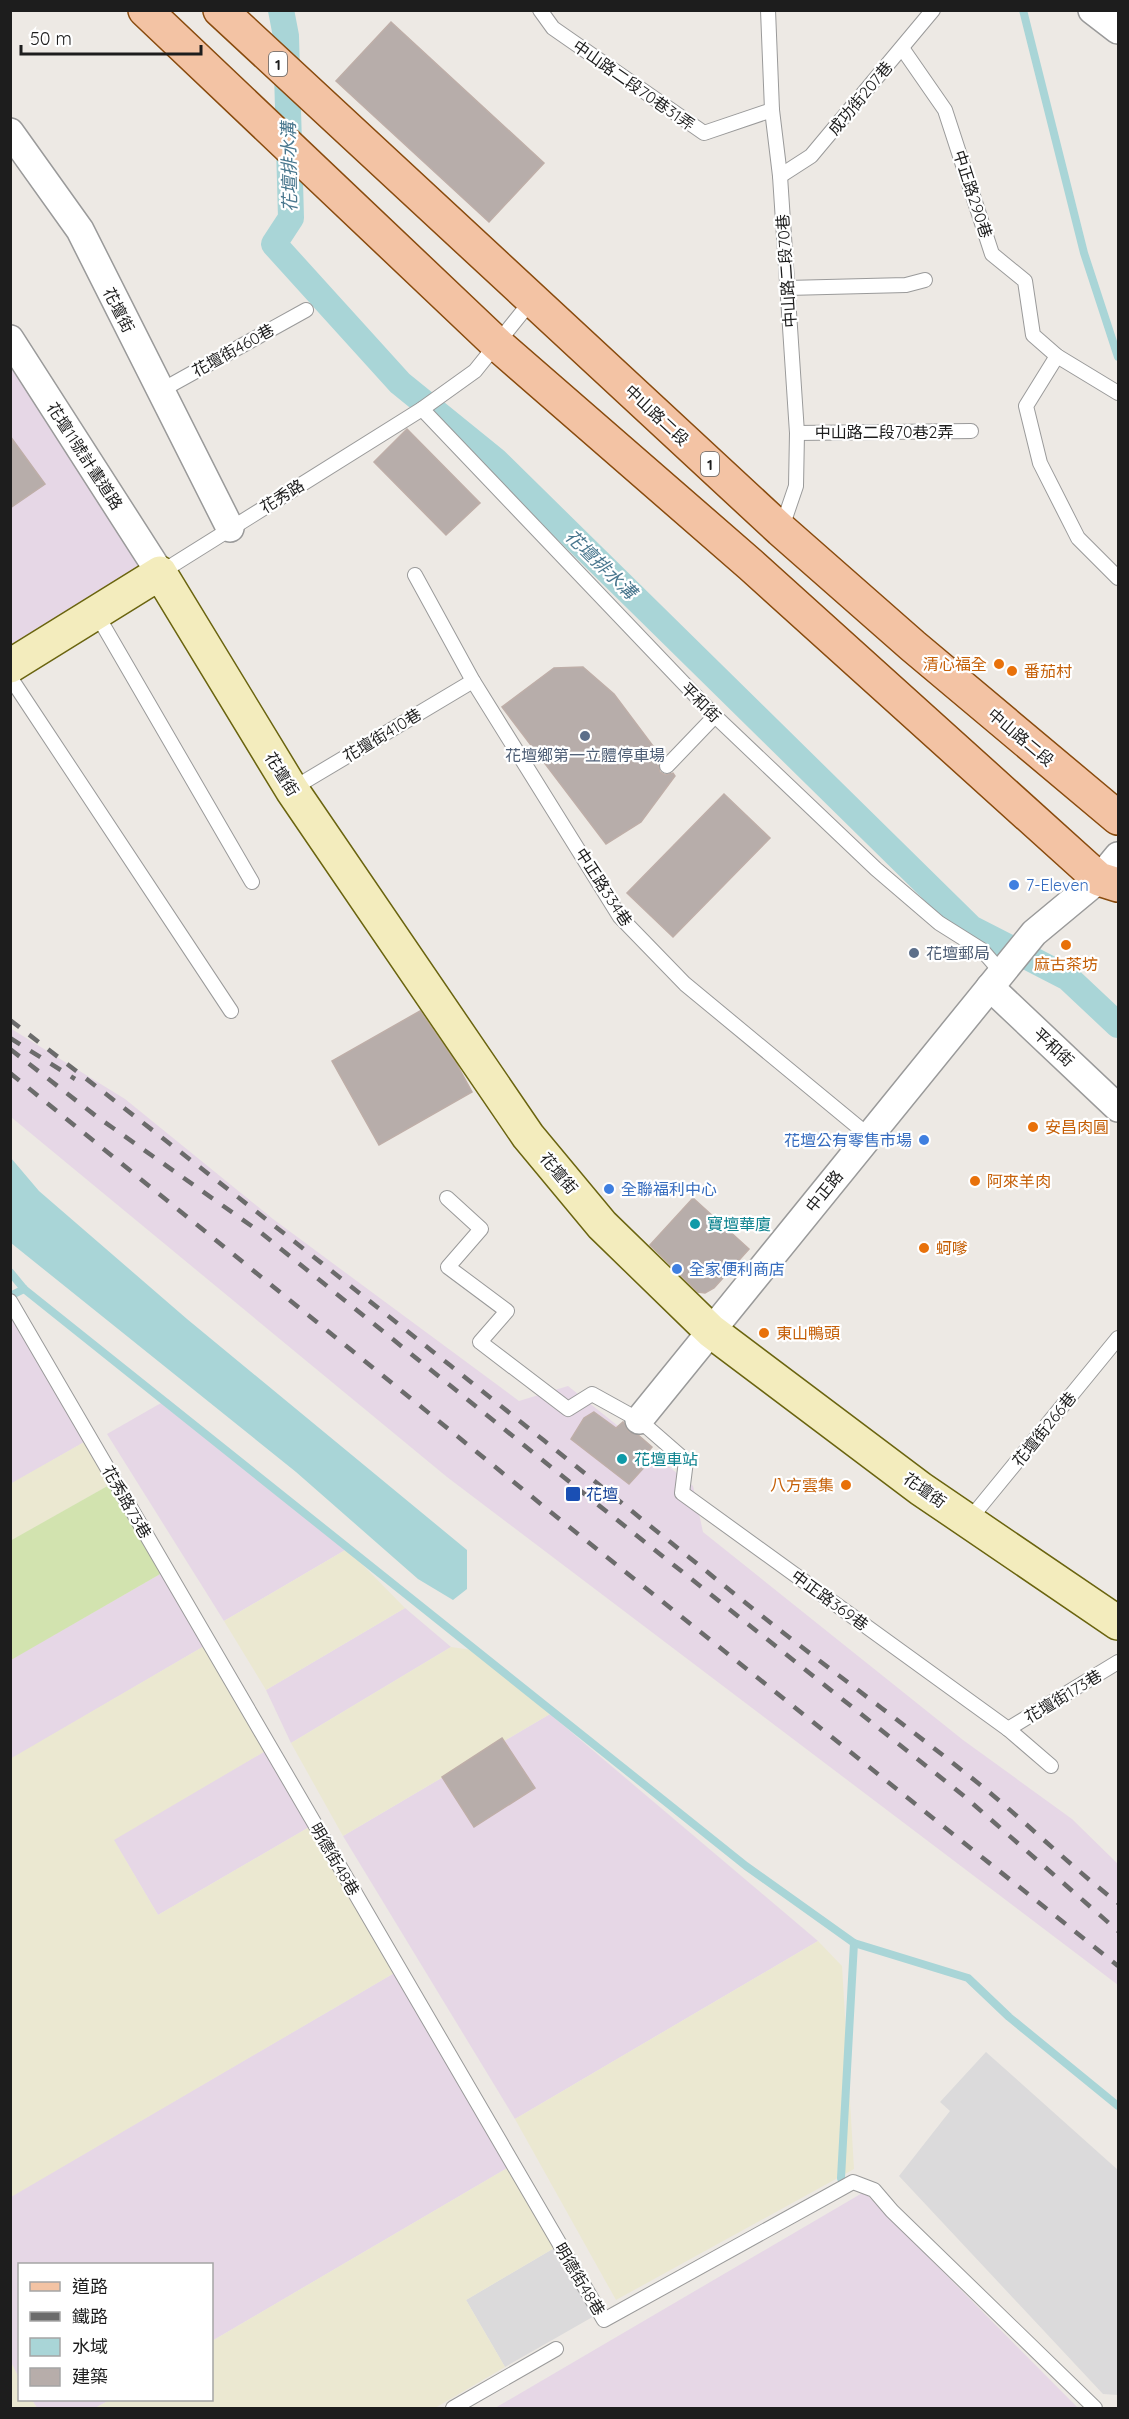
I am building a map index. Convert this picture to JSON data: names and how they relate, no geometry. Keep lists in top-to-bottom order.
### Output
{
  "streets": {
    "main road": ["1", "中山路二段"],
    "street": [
      "花壇街",
      "花壇11號計畫道路",
      "花秀路",
      "平和街",
      "中正路"
    ],
    "lane": [
      "中山路二段70巷31弄",
      "成功街207巷",
      "中正路290巷",
      "中山路二段70巷",
      "花壇街460巷",
      "中山路二段70巷2弄",
      "花壇街410巷",
      "中正路334巷",
      "花壇街266巷",
      "花秀路73巷",
      "中正路369巷",
      "花壇街173巷",
      "明德街48巷"
    ]
  },
  "crossings": [
    ["中山路二段70巷31弄", "中山路二段70巷"],
    ["成功街207巷", "中正路290巷"],
    ["成功街207巷", "中山路二段70巷"],
    ["中山路二段70巷", "中山路二段"],
    ["中山路二段70巷", "中山路二段70巷2弄"],
    ["花壇街", "花壇街460巷"],
    ["花壇街", "花壇11號計畫道路"],
    ["花壇街", "花秀路"],
    ["花壇街", "花壇街410巷"],
    ["花壇街", "中正路"],
    ["花壇街", "花壇街266巷"],
    ["中山路二段", "花秀路"],
    ["花壇11號計畫道路", "花秀路"],
    ["花秀路", "平和街"],
    ["平和街", "中正路"],
    ["花壇街410巷", "中正路334巷"],
    ["中正路334巷", "中正路"],
    ["中正路", "中正路369巷"],
    ["花秀路73巷", "明德街48巷"],
    ["中正路369巷", "花壇街173巷"]
  ],
  "water": ["花壇排水溝"],
  "places": {
    "other": [
      "清心福全",
      "番茄村",
      "花壇鄉第一立體停車場",
      "7-Eleven",
      "麻古茶坊",
      "花壇郵局",
      "安昌肉圓",
      "花壇公有零售市場",
      "阿來羊肉",
      "全聯福利中心",
      "寶壇華廈",
      "蚵嗲",
      "全家便利商店",
      "東山鴨頭",
      "花壇車站",
      "八方雲集"
    ],
    "transit": ["花壇"]
  },
  "legend": [
    "道路",
    "鐵路",
    "水域",
    "建築"
  ],
  "scale_bar": "50 m"
}
